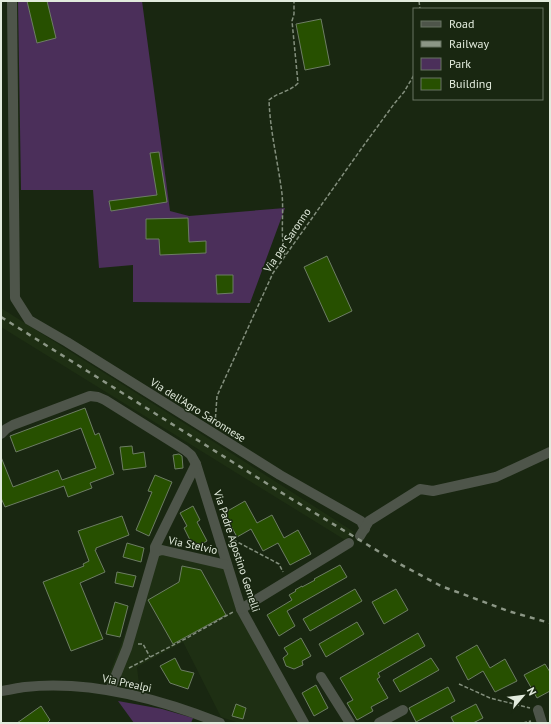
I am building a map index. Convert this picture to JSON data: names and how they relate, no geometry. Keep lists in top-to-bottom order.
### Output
{
  "streets": {
    "street": [
      "Via dell'Agro Saronnese",
      "Via Stelvio",
      "Via Padre Agostino Gemelli",
      "Via Prealpi"
    ],
    "path": ["Via per Saronno"]
  },
  "crossings": [
    ["Via per Saronno", "Via dell'Agro Saronnese"],
    ["Via Stelvio", "Via Padre Agostino Gemelli"]
  ],
  "legend": [
    "Road",
    "Railway",
    "Park",
    "Building"
  ],
  "north": "top right"
}
